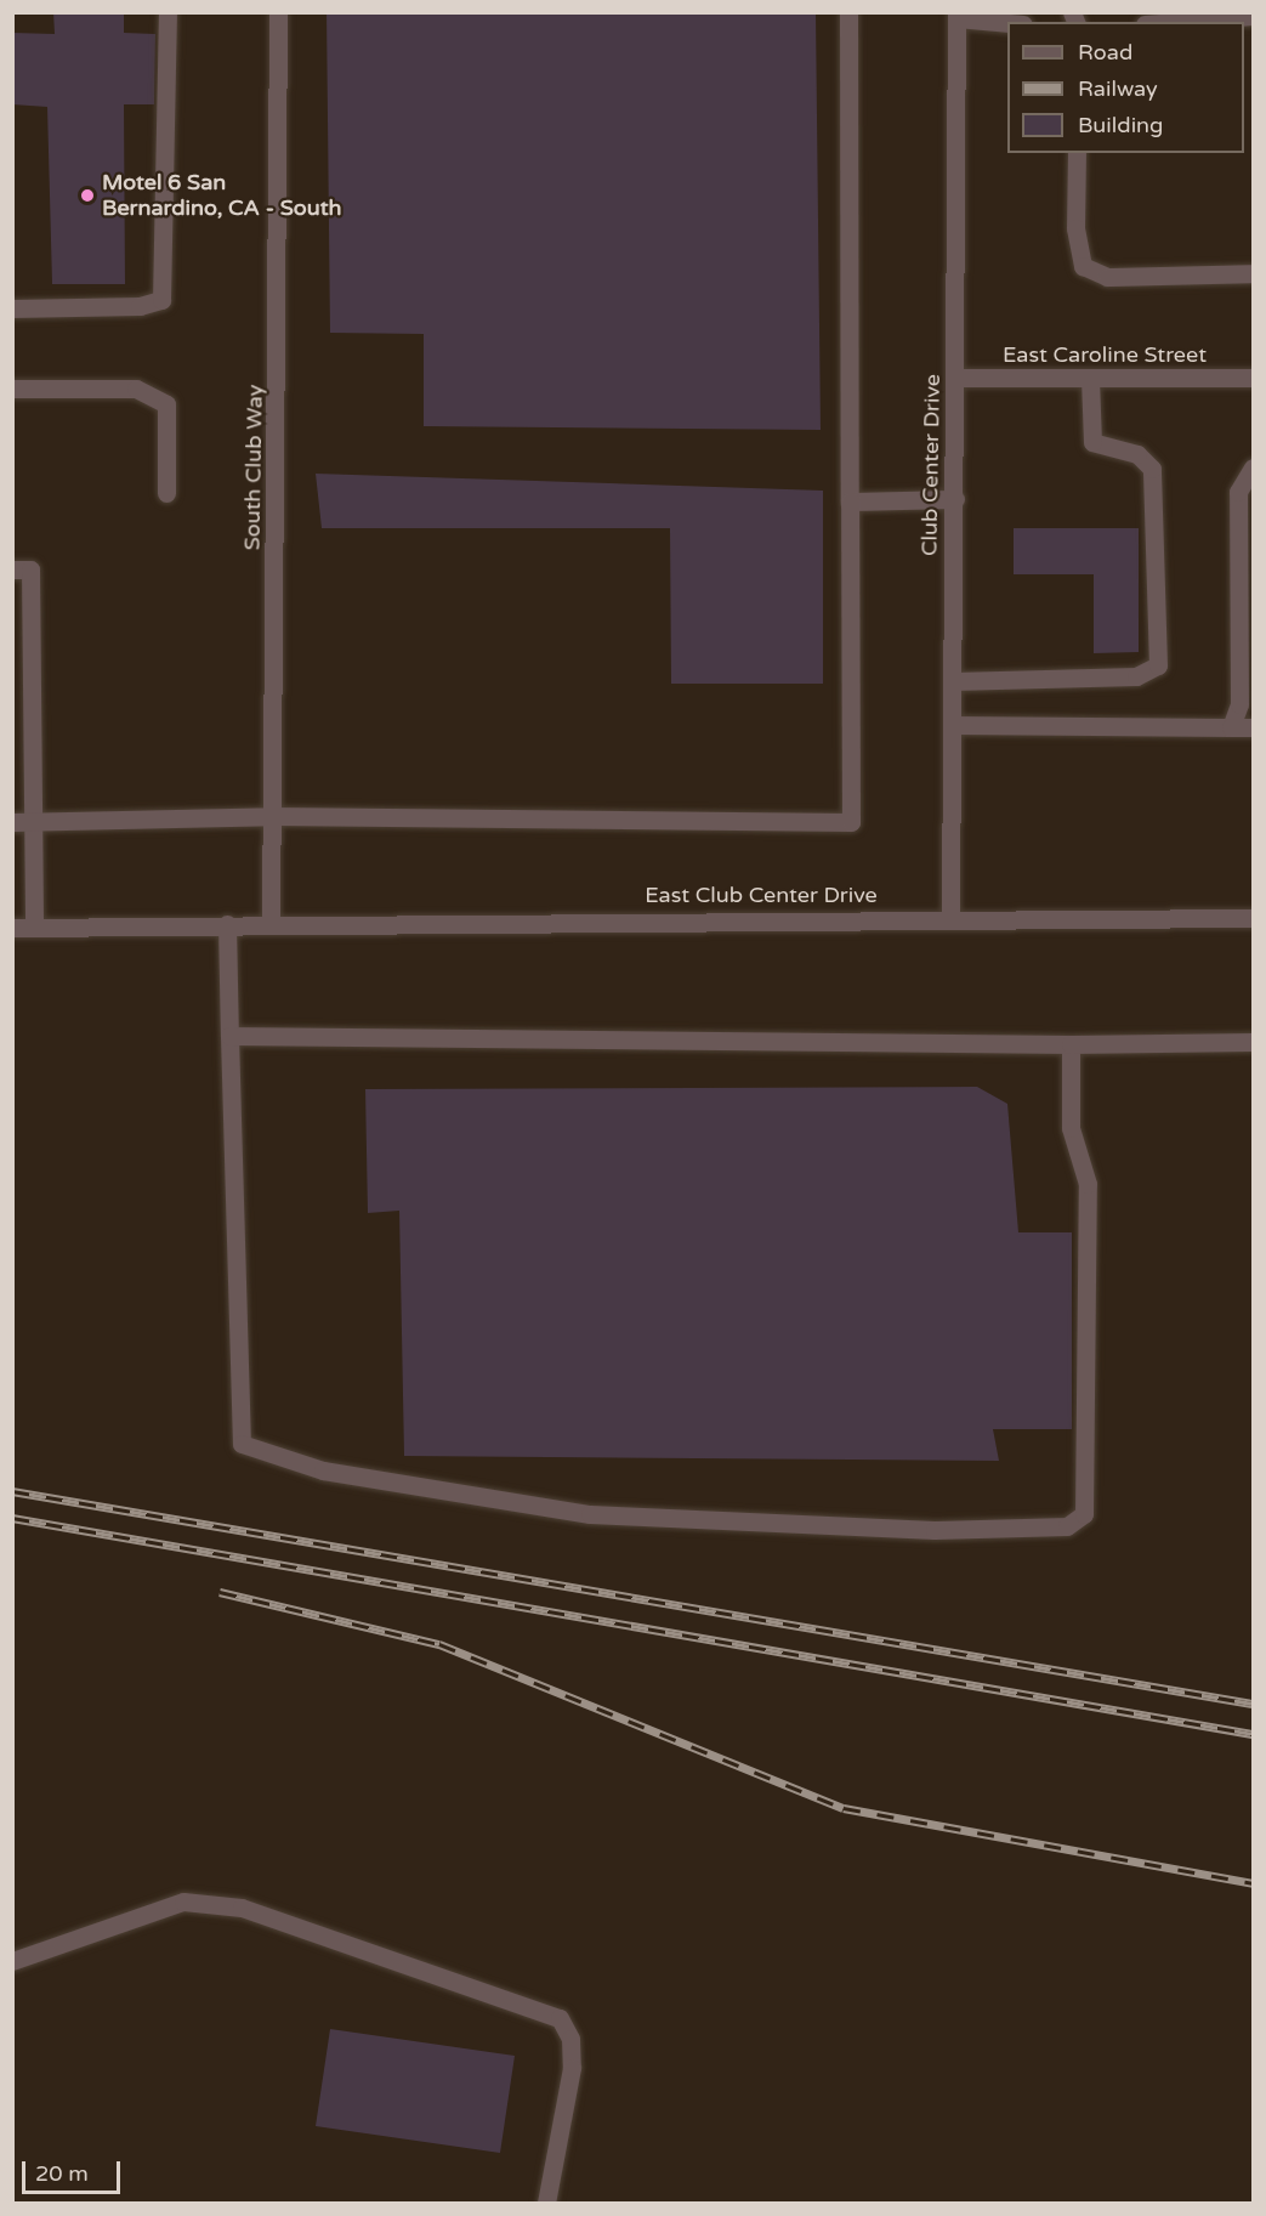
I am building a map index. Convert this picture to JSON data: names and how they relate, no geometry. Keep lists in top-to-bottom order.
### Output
{
  "streets": {
    "street": [
      "East Caroline Street",
      "Club Center Drive",
      "South Club Way",
      "East Club Center Drive"
    ]
  },
  "crossings": [
    ["East Caroline Street", "Club Center Drive"],
    ["Club Center Drive", "East Club Center Drive"],
    ["South Club Way", "East Club Center Drive"]
  ],
  "places": ["Motel 6 San Bernardino, CA - South"],
  "legend": ["Road", "Railway", "Building"],
  "scale_bar": "20 m"
}
